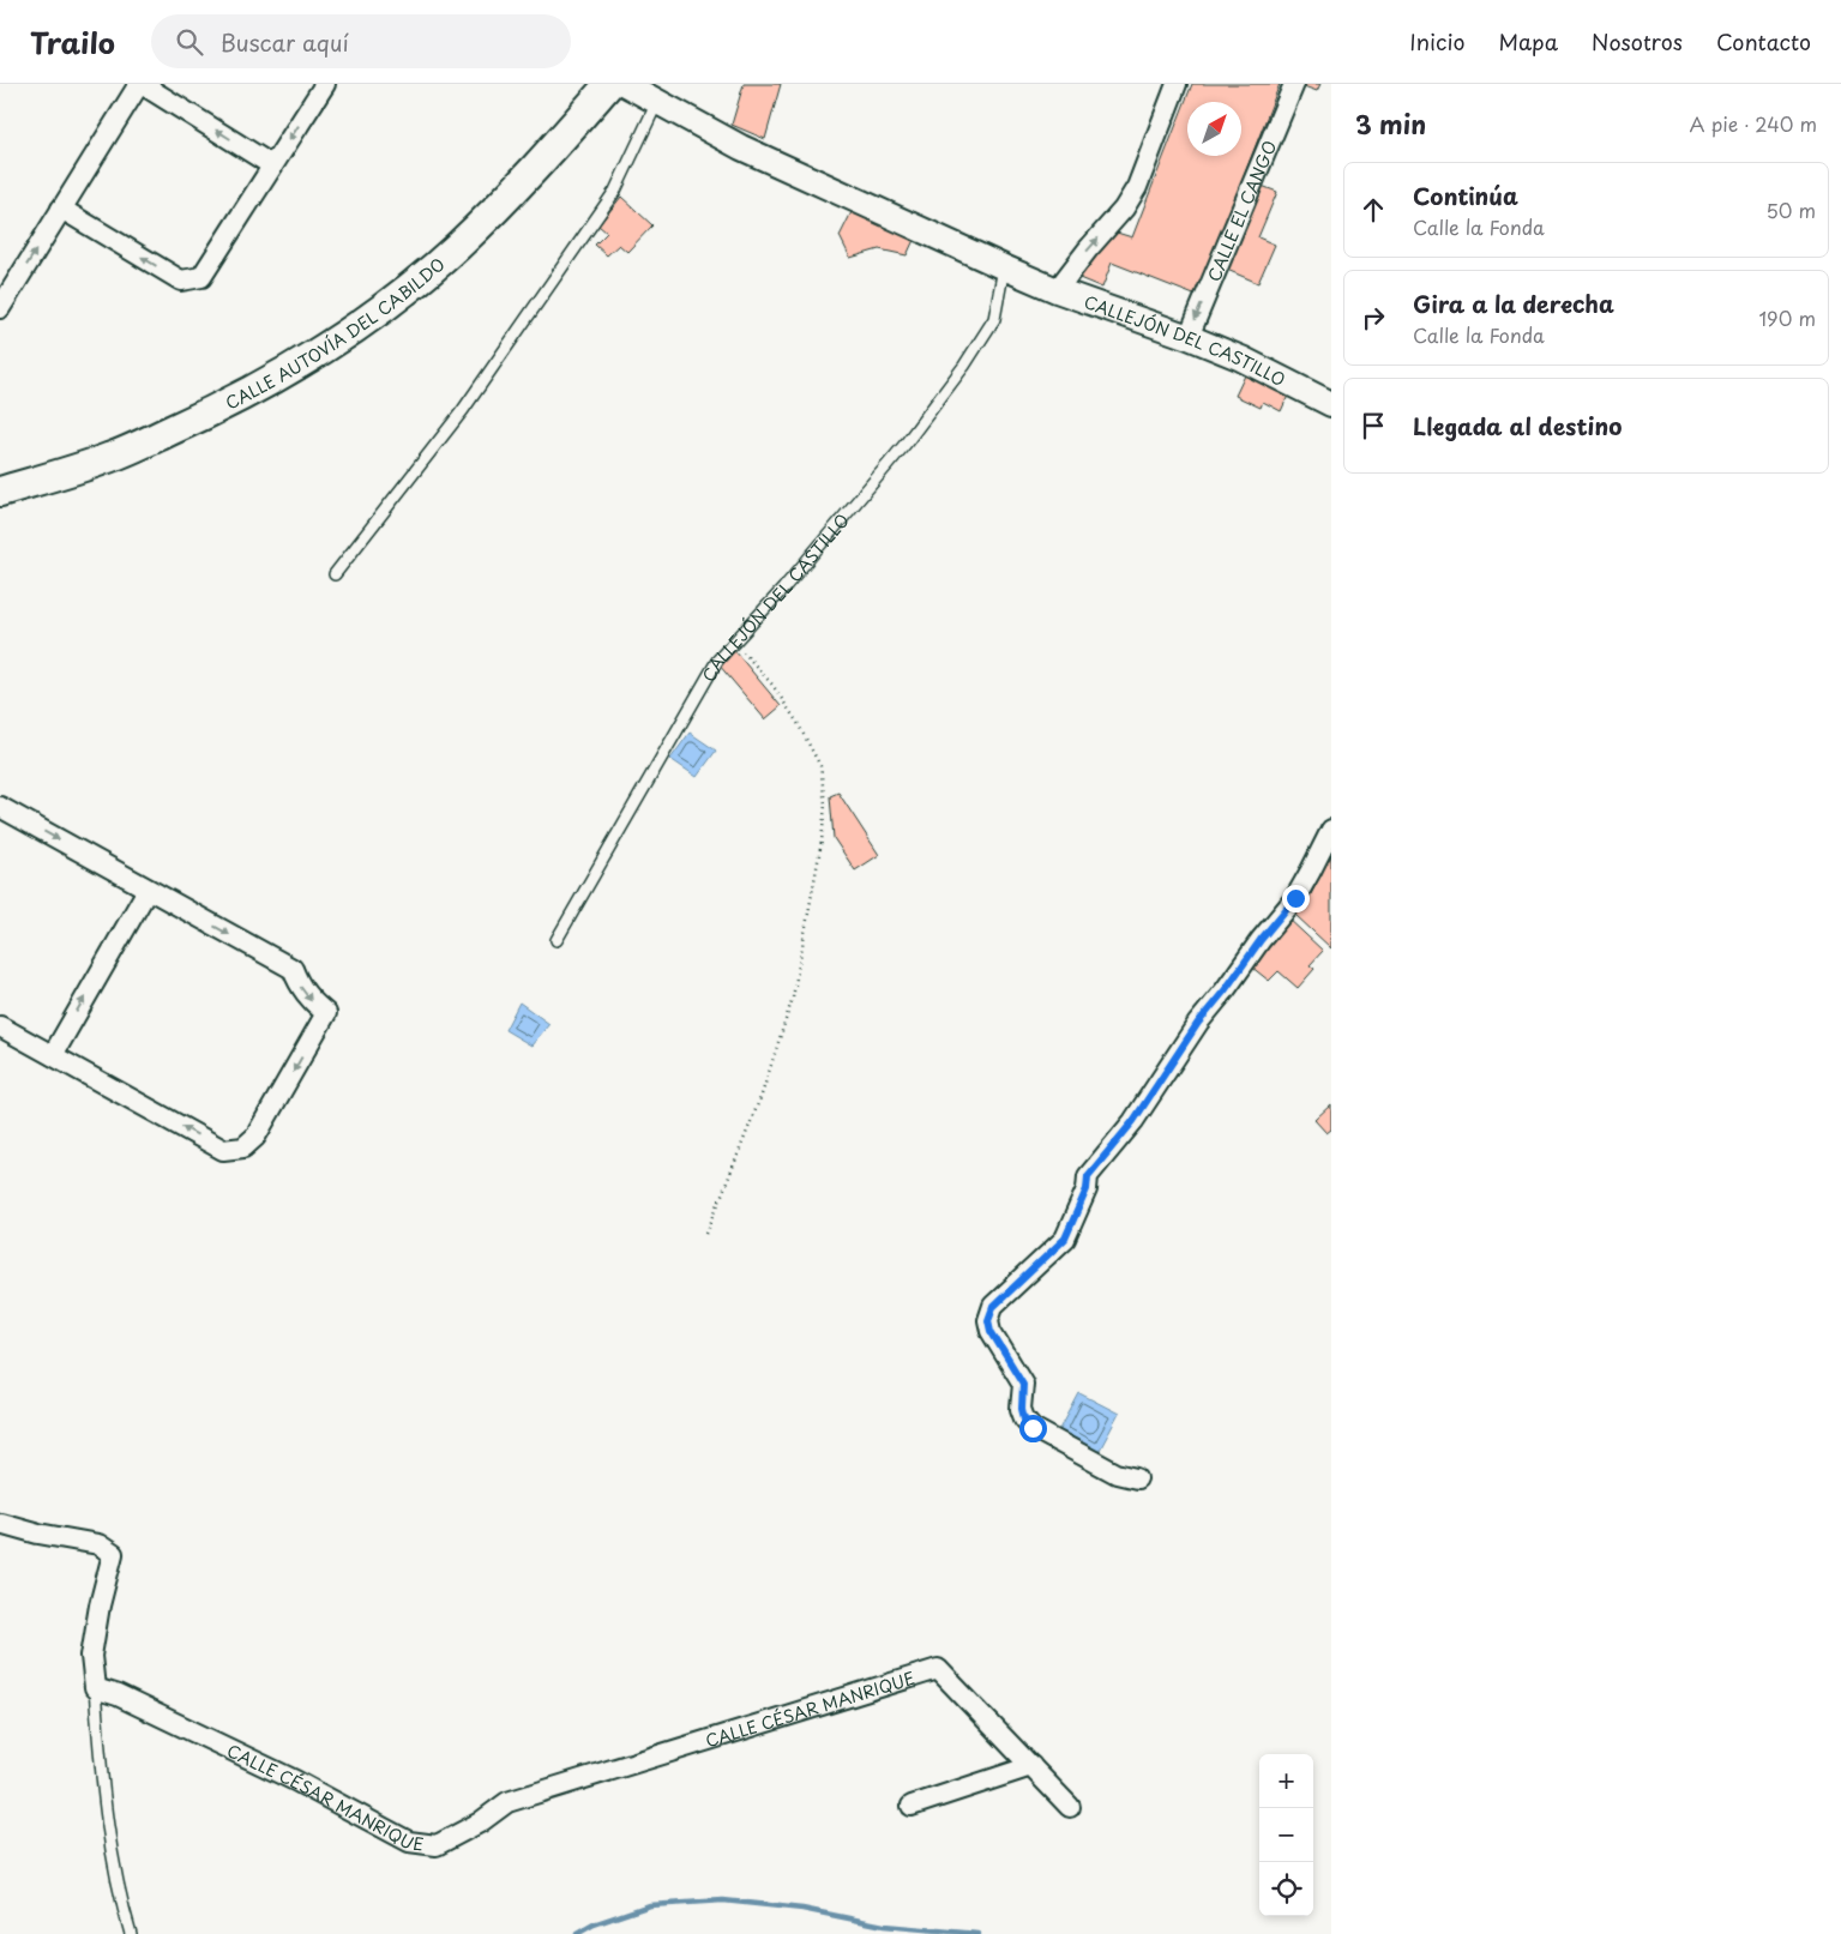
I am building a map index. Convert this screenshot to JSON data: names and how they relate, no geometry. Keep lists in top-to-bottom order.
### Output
{
  "streets": {
    "main road": ["CALLE AUTOVÍA DEL CABILDO"],
    "street": ["CALLE EL CANGO", "CALLEJÓN DEL CASTILLO", "CALLE CÉSAR MANRIQUE"]
  },
  "crossings": [
    ["CALLE EL CANGO", "CALLEJÓN DEL CASTILLO"]
  ],
  "north": "top right",
  "page": {
    "header": "Trailo",
    "search": "Buscar aquí",
    "nav": [
      "Inicio",
      "Mapa",
      "Nosotros",
      "Contacto"
    ],
    "heading": ["3 min", "A pie · 240 m"],
    "list": [
      ["Continúa", "Calle la Fonda", "50 m"],
      ["Gira a la derecha", "Calle la Fonda", "190 m"],
      "Llegada al destino"
    ],
    "map_buttons": ["+", "−"]
  }
}
